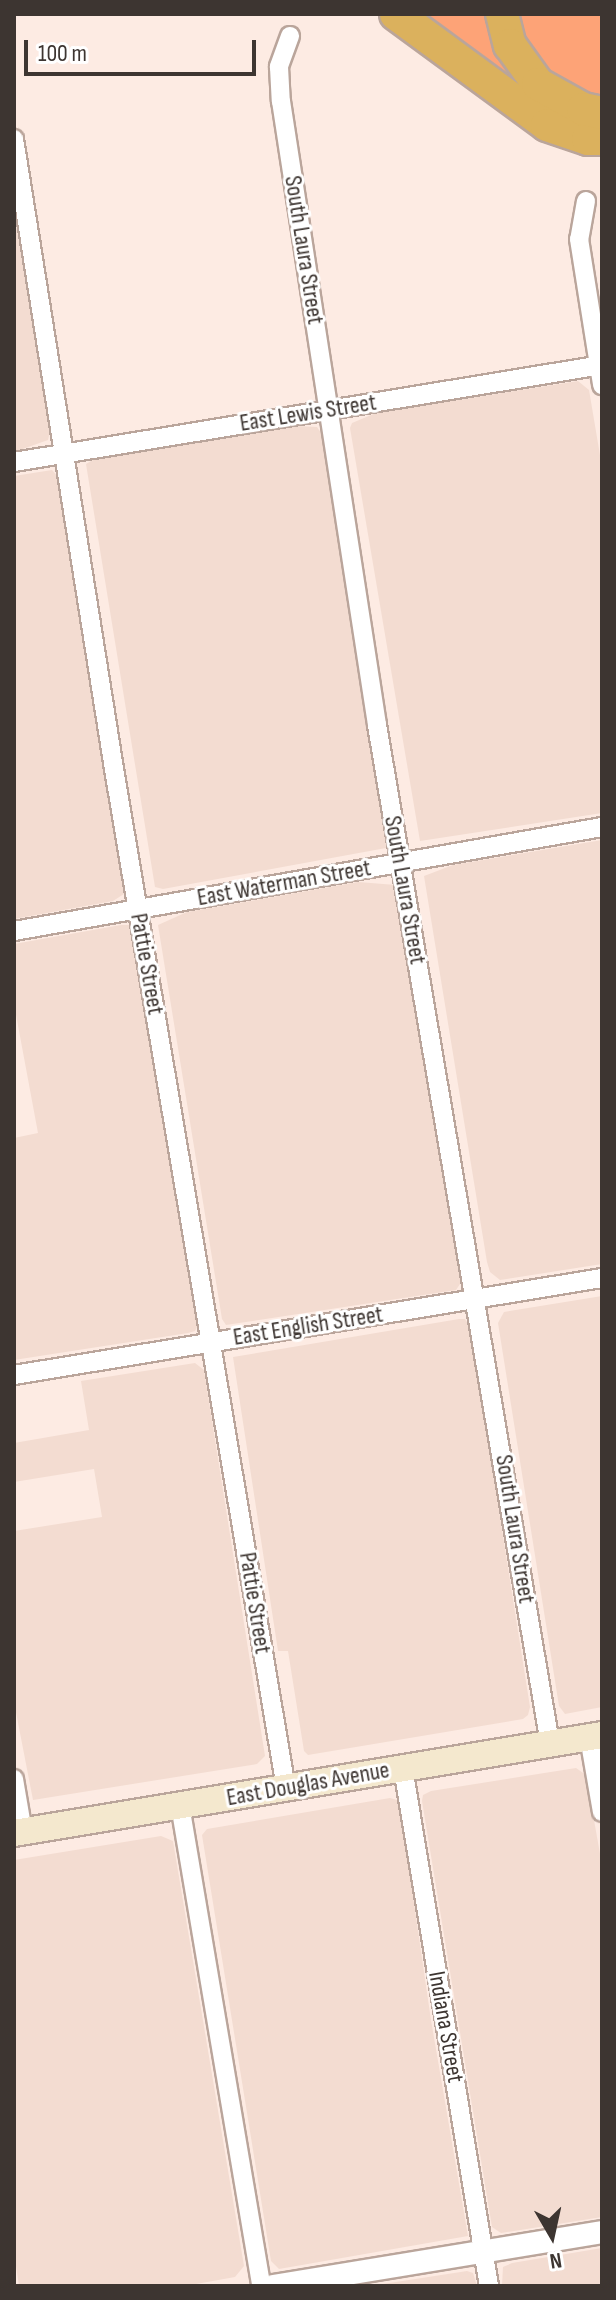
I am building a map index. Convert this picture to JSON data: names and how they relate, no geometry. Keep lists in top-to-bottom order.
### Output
{
  "streets": {
    "main road": ["East Douglas Avenue"],
    "street": [
      "South Laura Street",
      "East Lewis Street",
      "East Waterman Street",
      "Pattie Street",
      "East English Street",
      "Indiana Street"
    ]
  },
  "crossings": [
    ["South Laura Street", "East Lewis Street"],
    ["South Laura Street", "East Waterman Street"],
    ["South Laura Street", "East English Street"],
    ["South Laura Street", "East Douglas Avenue"],
    ["East Lewis Street", "Pattie Street"],
    ["East Waterman Street", "Pattie Street"],
    ["Pattie Street", "East English Street"],
    ["Pattie Street", "East Douglas Avenue"],
    ["East Douglas Avenue", "Indiana Street"]
  ],
  "scale_bar": "100 m",
  "north": "bottom"
}
